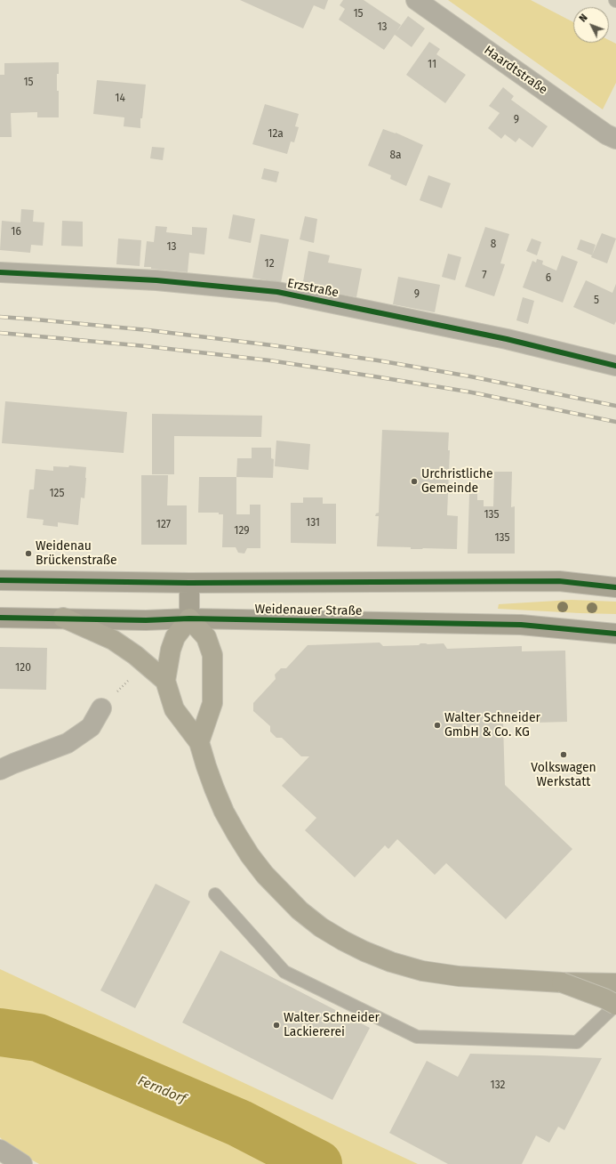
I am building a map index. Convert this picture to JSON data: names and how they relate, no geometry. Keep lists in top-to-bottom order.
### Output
{
  "streets": {
    "main road": ["Weidenauer Straße"],
    "street": ["Haardtstraße", "Erzstraße"]
  },
  "water": ["Ferndorf"],
  "places": [
    "Urchristliche Gemeinde",
    "Weidenau Brückenstraße",
    "Walter Schneider GmbH & Co. KG",
    "Volkswagen Werkstatt",
    "Walter Schneider Lackiererei"
  ],
  "house_numbers": [
    "15",
    "13",
    "11",
    "15",
    "14",
    "9",
    "12a",
    "8a",
    "16",
    "8",
    "13",
    "12",
    "7",
    "6",
    "9",
    "5",
    "125",
    "135",
    "131",
    "127",
    "129",
    "135",
    "120",
    "132"
  ],
  "north": "top left"
}
